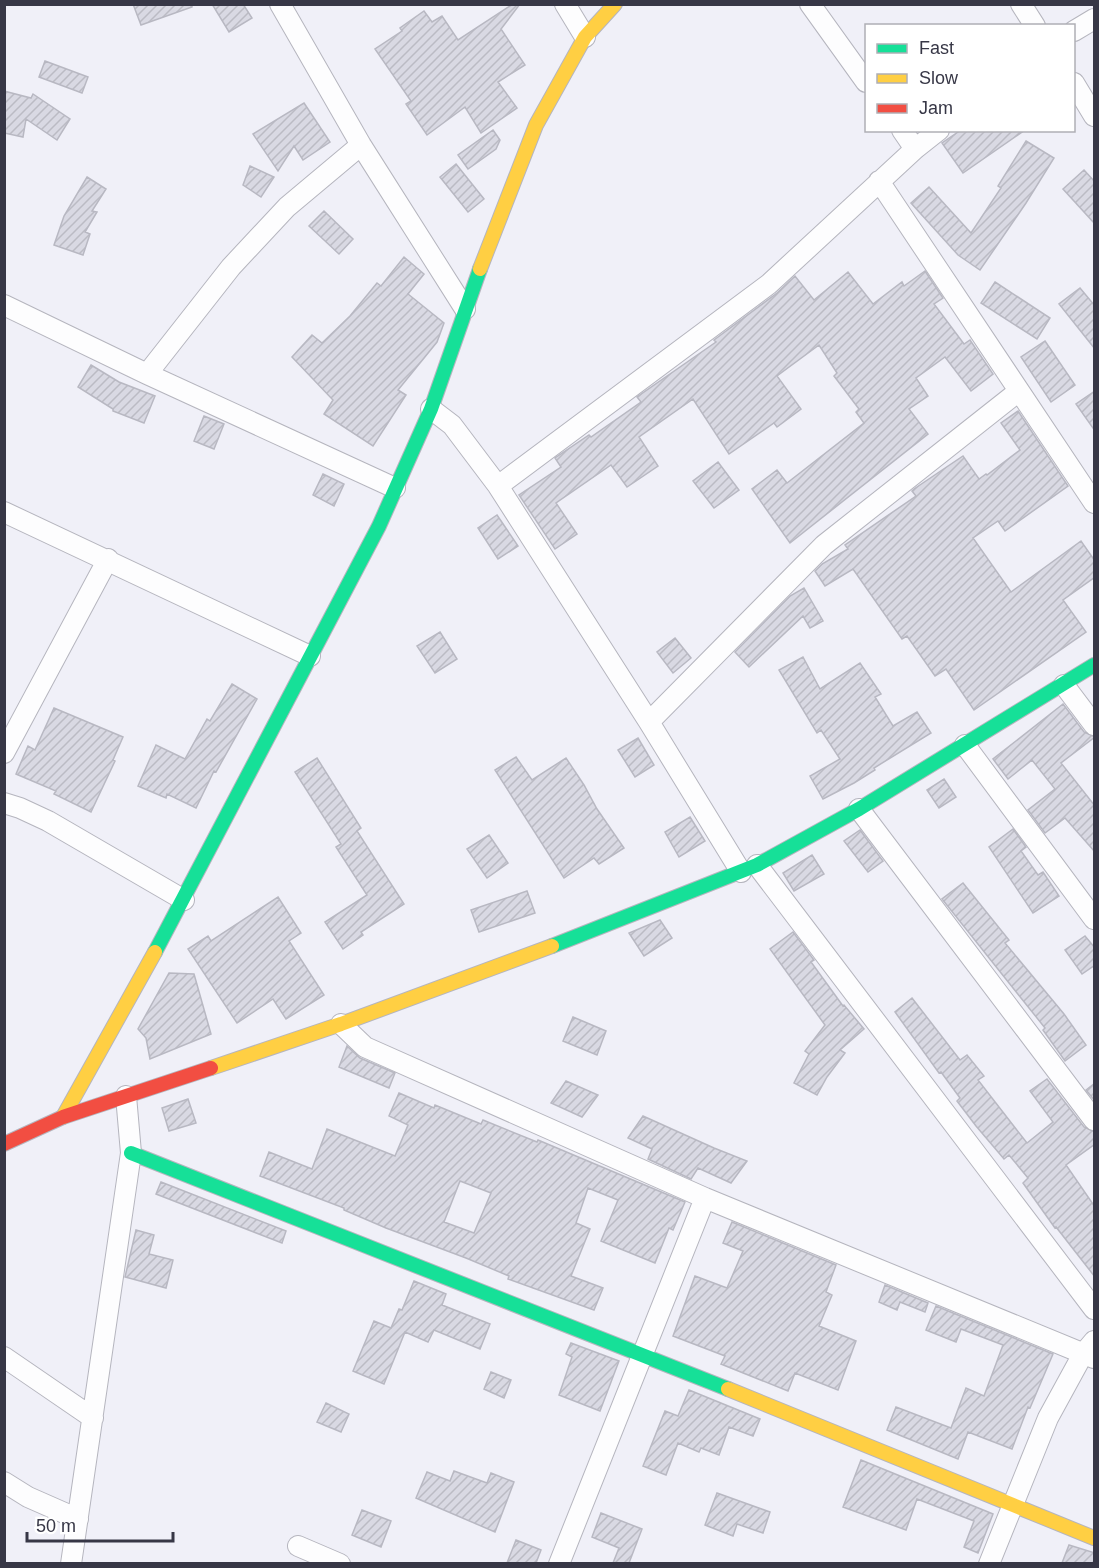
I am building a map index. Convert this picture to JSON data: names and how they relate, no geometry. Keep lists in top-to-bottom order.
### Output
{
  "legend": ["Fast", "Slow", "Jam"],
  "scale_bar": "50 m"
}
